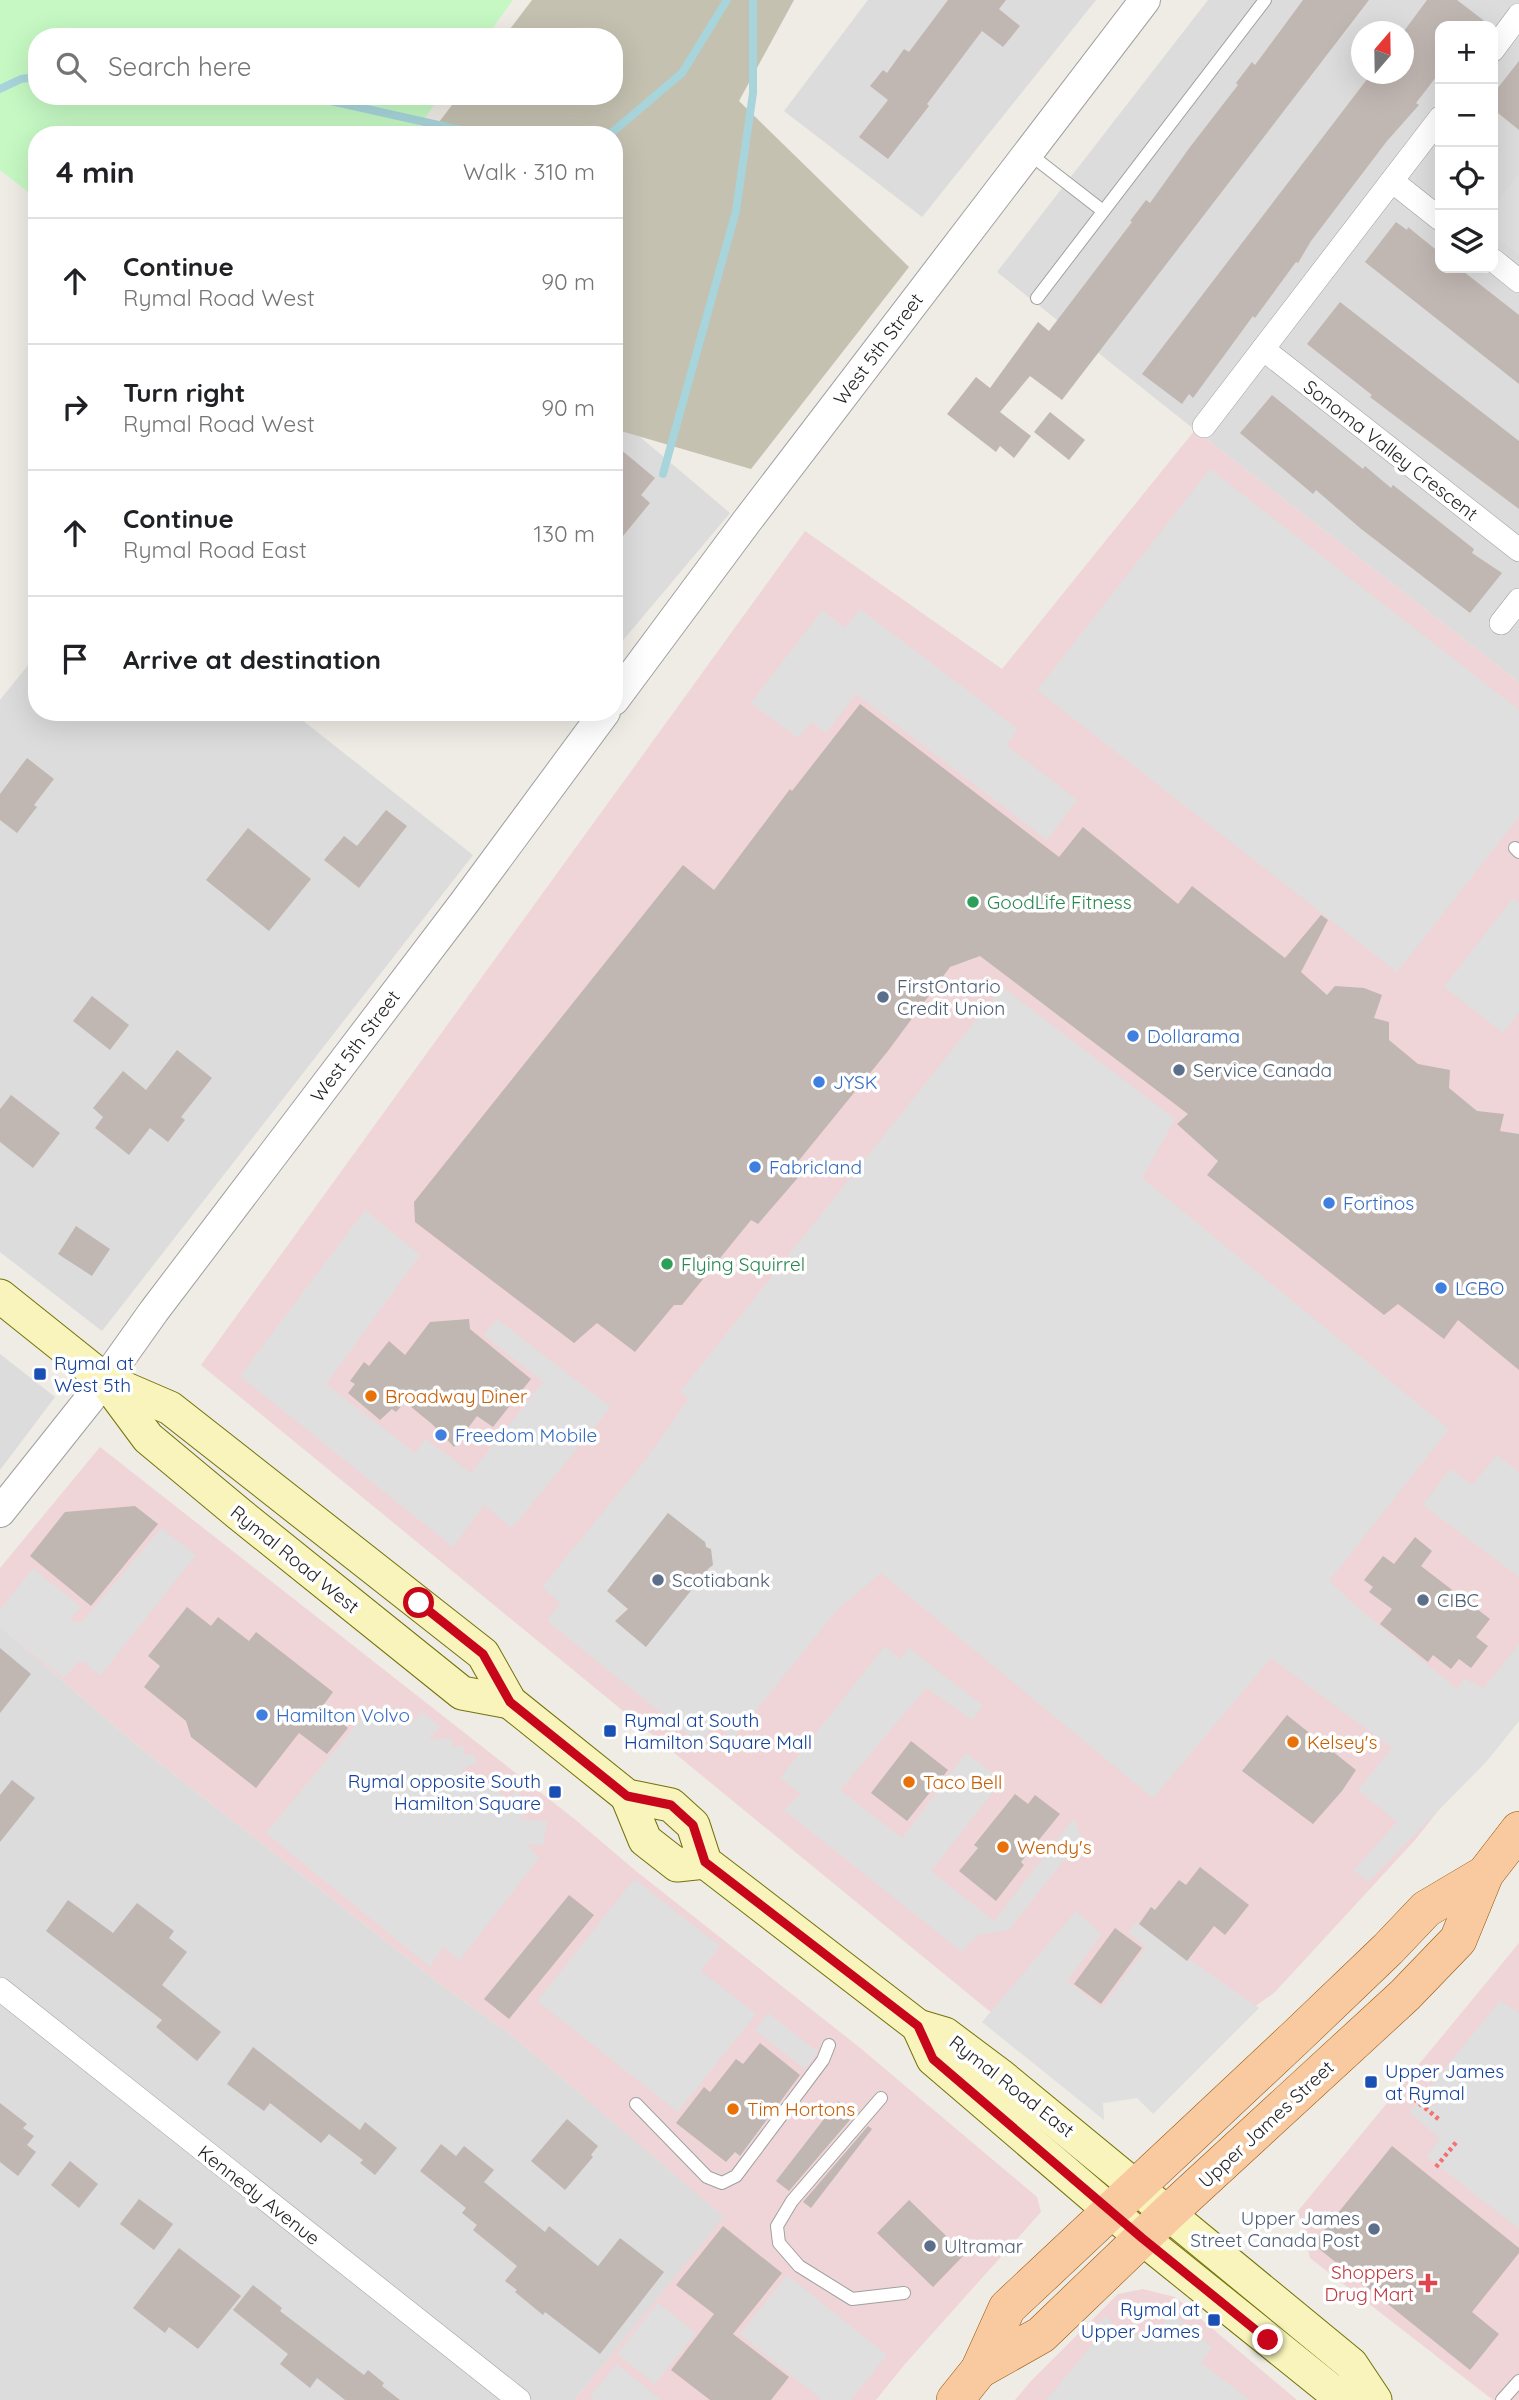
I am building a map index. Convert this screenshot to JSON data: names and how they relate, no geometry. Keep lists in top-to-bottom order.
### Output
{
  "streets": {
    "main road": ["Rymal Road West", "Rymal Road East", "Upper James Street"],
    "street": ["West 5th Street", "Sonoma Valley Crescent", "Kennedy Avenue"]
  },
  "crossings": [
    ["West 5th Street", "Rymal Road West"],
    ["Rymal Road West", "Rymal Road East"],
    ["Rymal Road East", "Upper James Street"]
  ],
  "places": {
    "other": [
      "GoodLife Fitness",
      "FirstOntario Credit Union",
      "Dollarama",
      "Service Canada",
      "JYSK",
      "Fabricland",
      "Fortinos",
      "Flying Squirrel",
      "LCBO",
      "Broadway Diner",
      "Freedom Mobile",
      "Scotiabank",
      "CIBC",
      "Hamilton Volvo",
      "Kelsey's",
      "Taco Bell",
      "Wendy's",
      "Tim Hortons",
      "Upper James Street Canada Post",
      "Ultramar"
    ],
    "transit": [
      "Rymal at West 5th",
      "Rymal at South Hamilton Square Mall",
      "Rymal opposite South Hamilton Square",
      "Upper James at Rymal",
      "Rymal at Upper James"
    ],
    "health": ["Shoppers Drug Mart"]
  },
  "north": "top",
  "page": {
    "map_buttons": ["+", "−"],
    "search": "Search here",
    "heading": ["4 min", "Walk · 310 m"],
    "list": [
      ["Continue", "Rymal Road West", "90 m"],
      ["Turn right", "Rymal Road West", "90 m"],
      ["Continue", "Rymal Road East", "130 m"],
      "Arrive at destination"
    ]
  }
}
